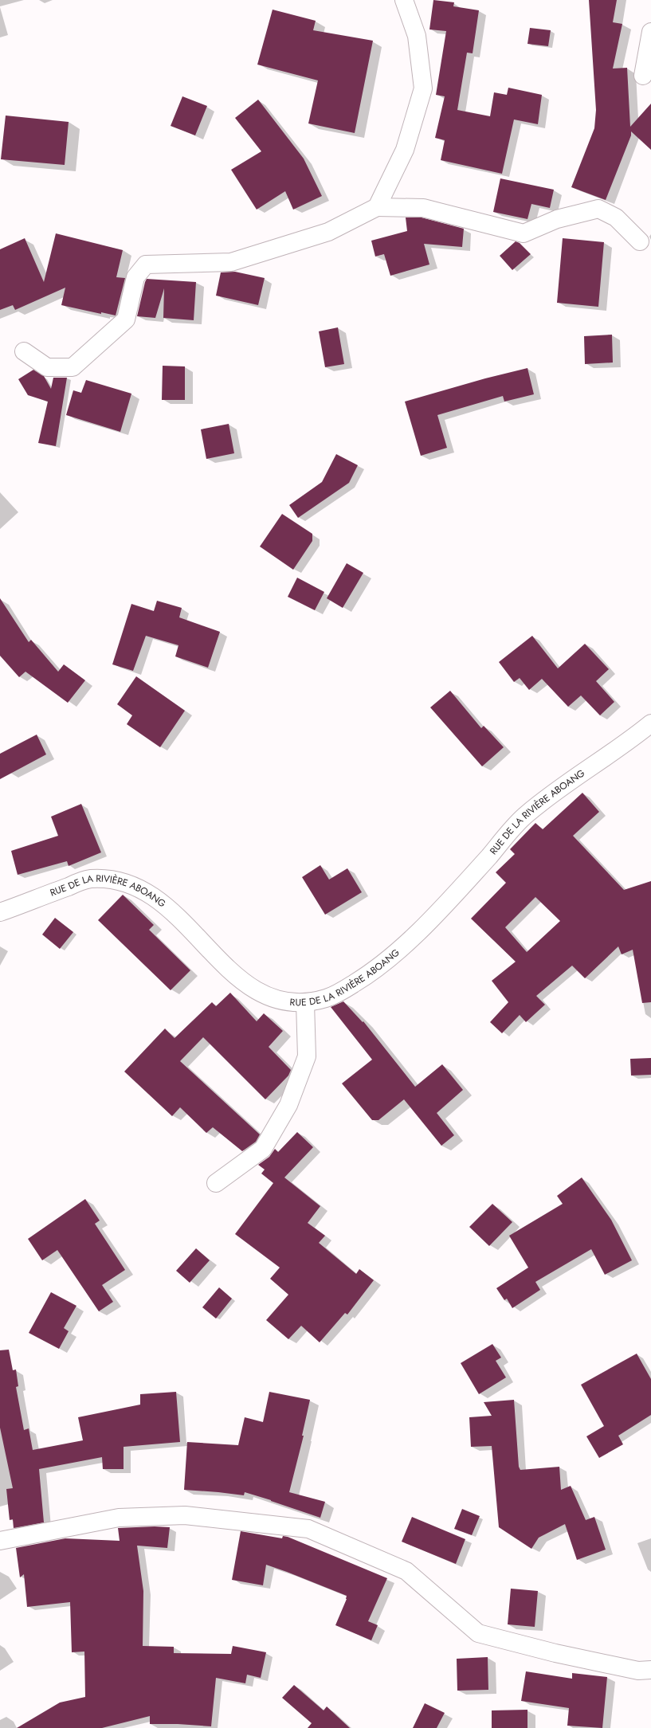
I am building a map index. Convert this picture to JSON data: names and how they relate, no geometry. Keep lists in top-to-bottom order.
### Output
{
  "streets": {
    "street": ["RUE DE LA RIVIÈRE ABOANG"]
  }
}
